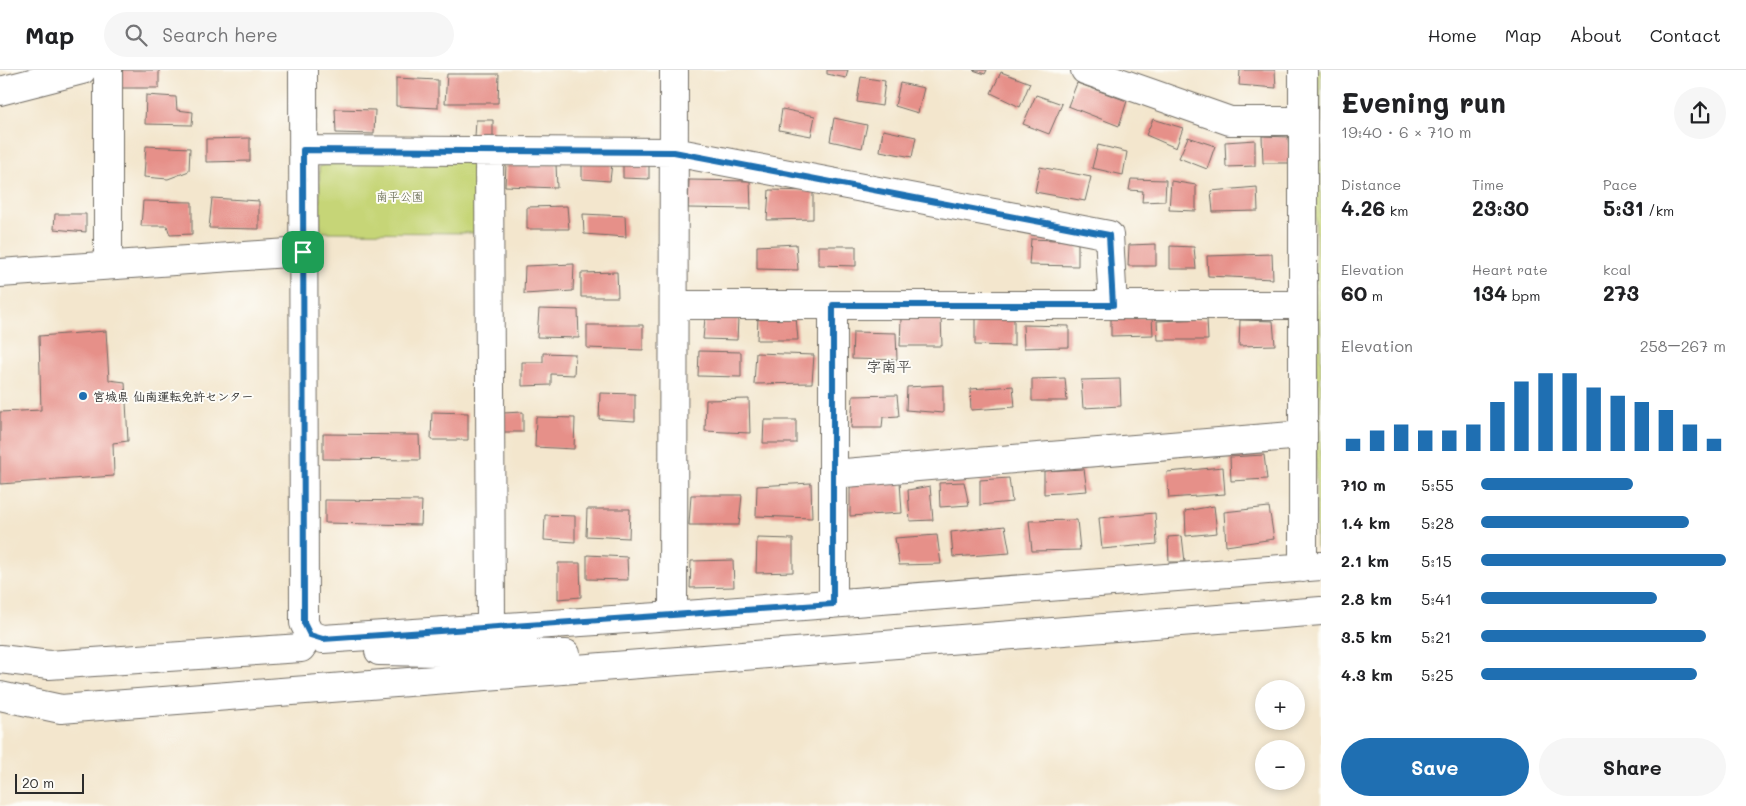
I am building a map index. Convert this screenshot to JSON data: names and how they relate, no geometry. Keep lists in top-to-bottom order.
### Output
{
  "districts": ["字南平"],
  "parks": ["南平公園"],
  "places": ["宮城県 仙南運転免許センター"],
  "scale_bar": "20 m",
  "page": {
    "header": "Map",
    "search": "Search here",
    "nav": [
      "Home",
      "Map",
      "About",
      "Contact"
    ],
    "heading": ["Evening run", "19:40 · 6 × 710 m"],
    "stats": [
      ["Distance", "4.26 km"],
      ["Time", "23:30"],
      ["Pace", "5:31 /km"],
      ["Elevation", "60 m"],
      ["Heart rate", "134 bpm"],
      ["kcal", "273"]
    ],
    "chart": ["Elevation", "258–267 m"],
    "list": [
      {
        "name": "710 m",
        "note": "5:55"
      },
      {
        "name": "1.4 km",
        "note": "5:28"
      },
      {
        "name": "2.1 km",
        "note": "5:15"
      },
      {
        "name": "2.8 km",
        "note": "5:41"
      },
      {
        "name": "3.5 km",
        "note": "5:21"
      },
      {
        "name": "4.3 km",
        "note": "5:25"
      }
    ],
    "map_buttons": ["+", "−"],
    "buttons": ["Save", "Share"],
    "scale": "20 m"
  }
}
